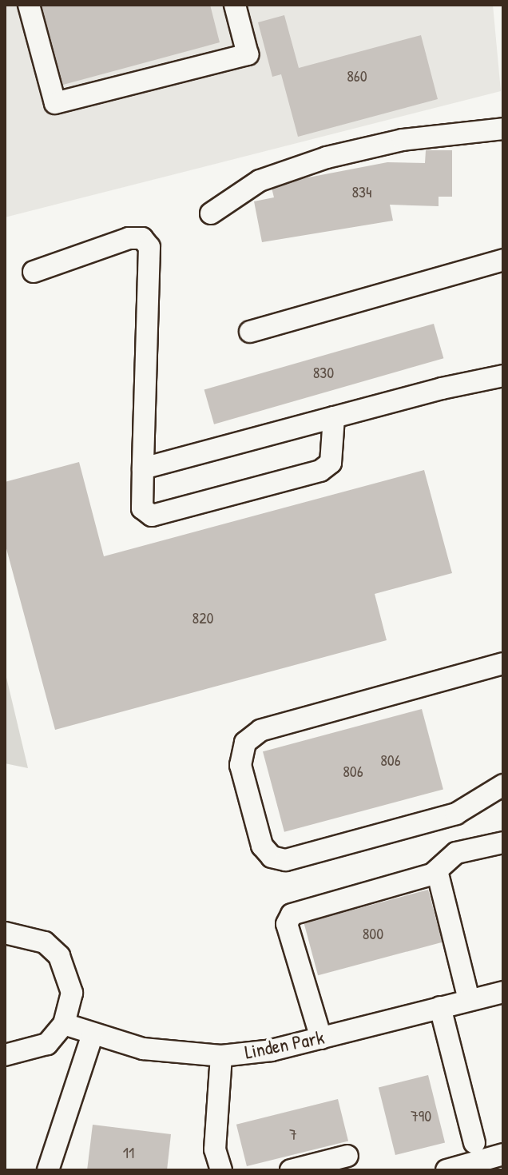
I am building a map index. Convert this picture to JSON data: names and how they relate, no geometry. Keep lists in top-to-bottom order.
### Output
{
  "streets": {
    "street": ["Linden Park"]
  },
  "house_numbers": [
    "860",
    "834",
    "830",
    "820",
    "806",
    "806",
    "800",
    "790",
    "7",
    "11"
  ]
}
